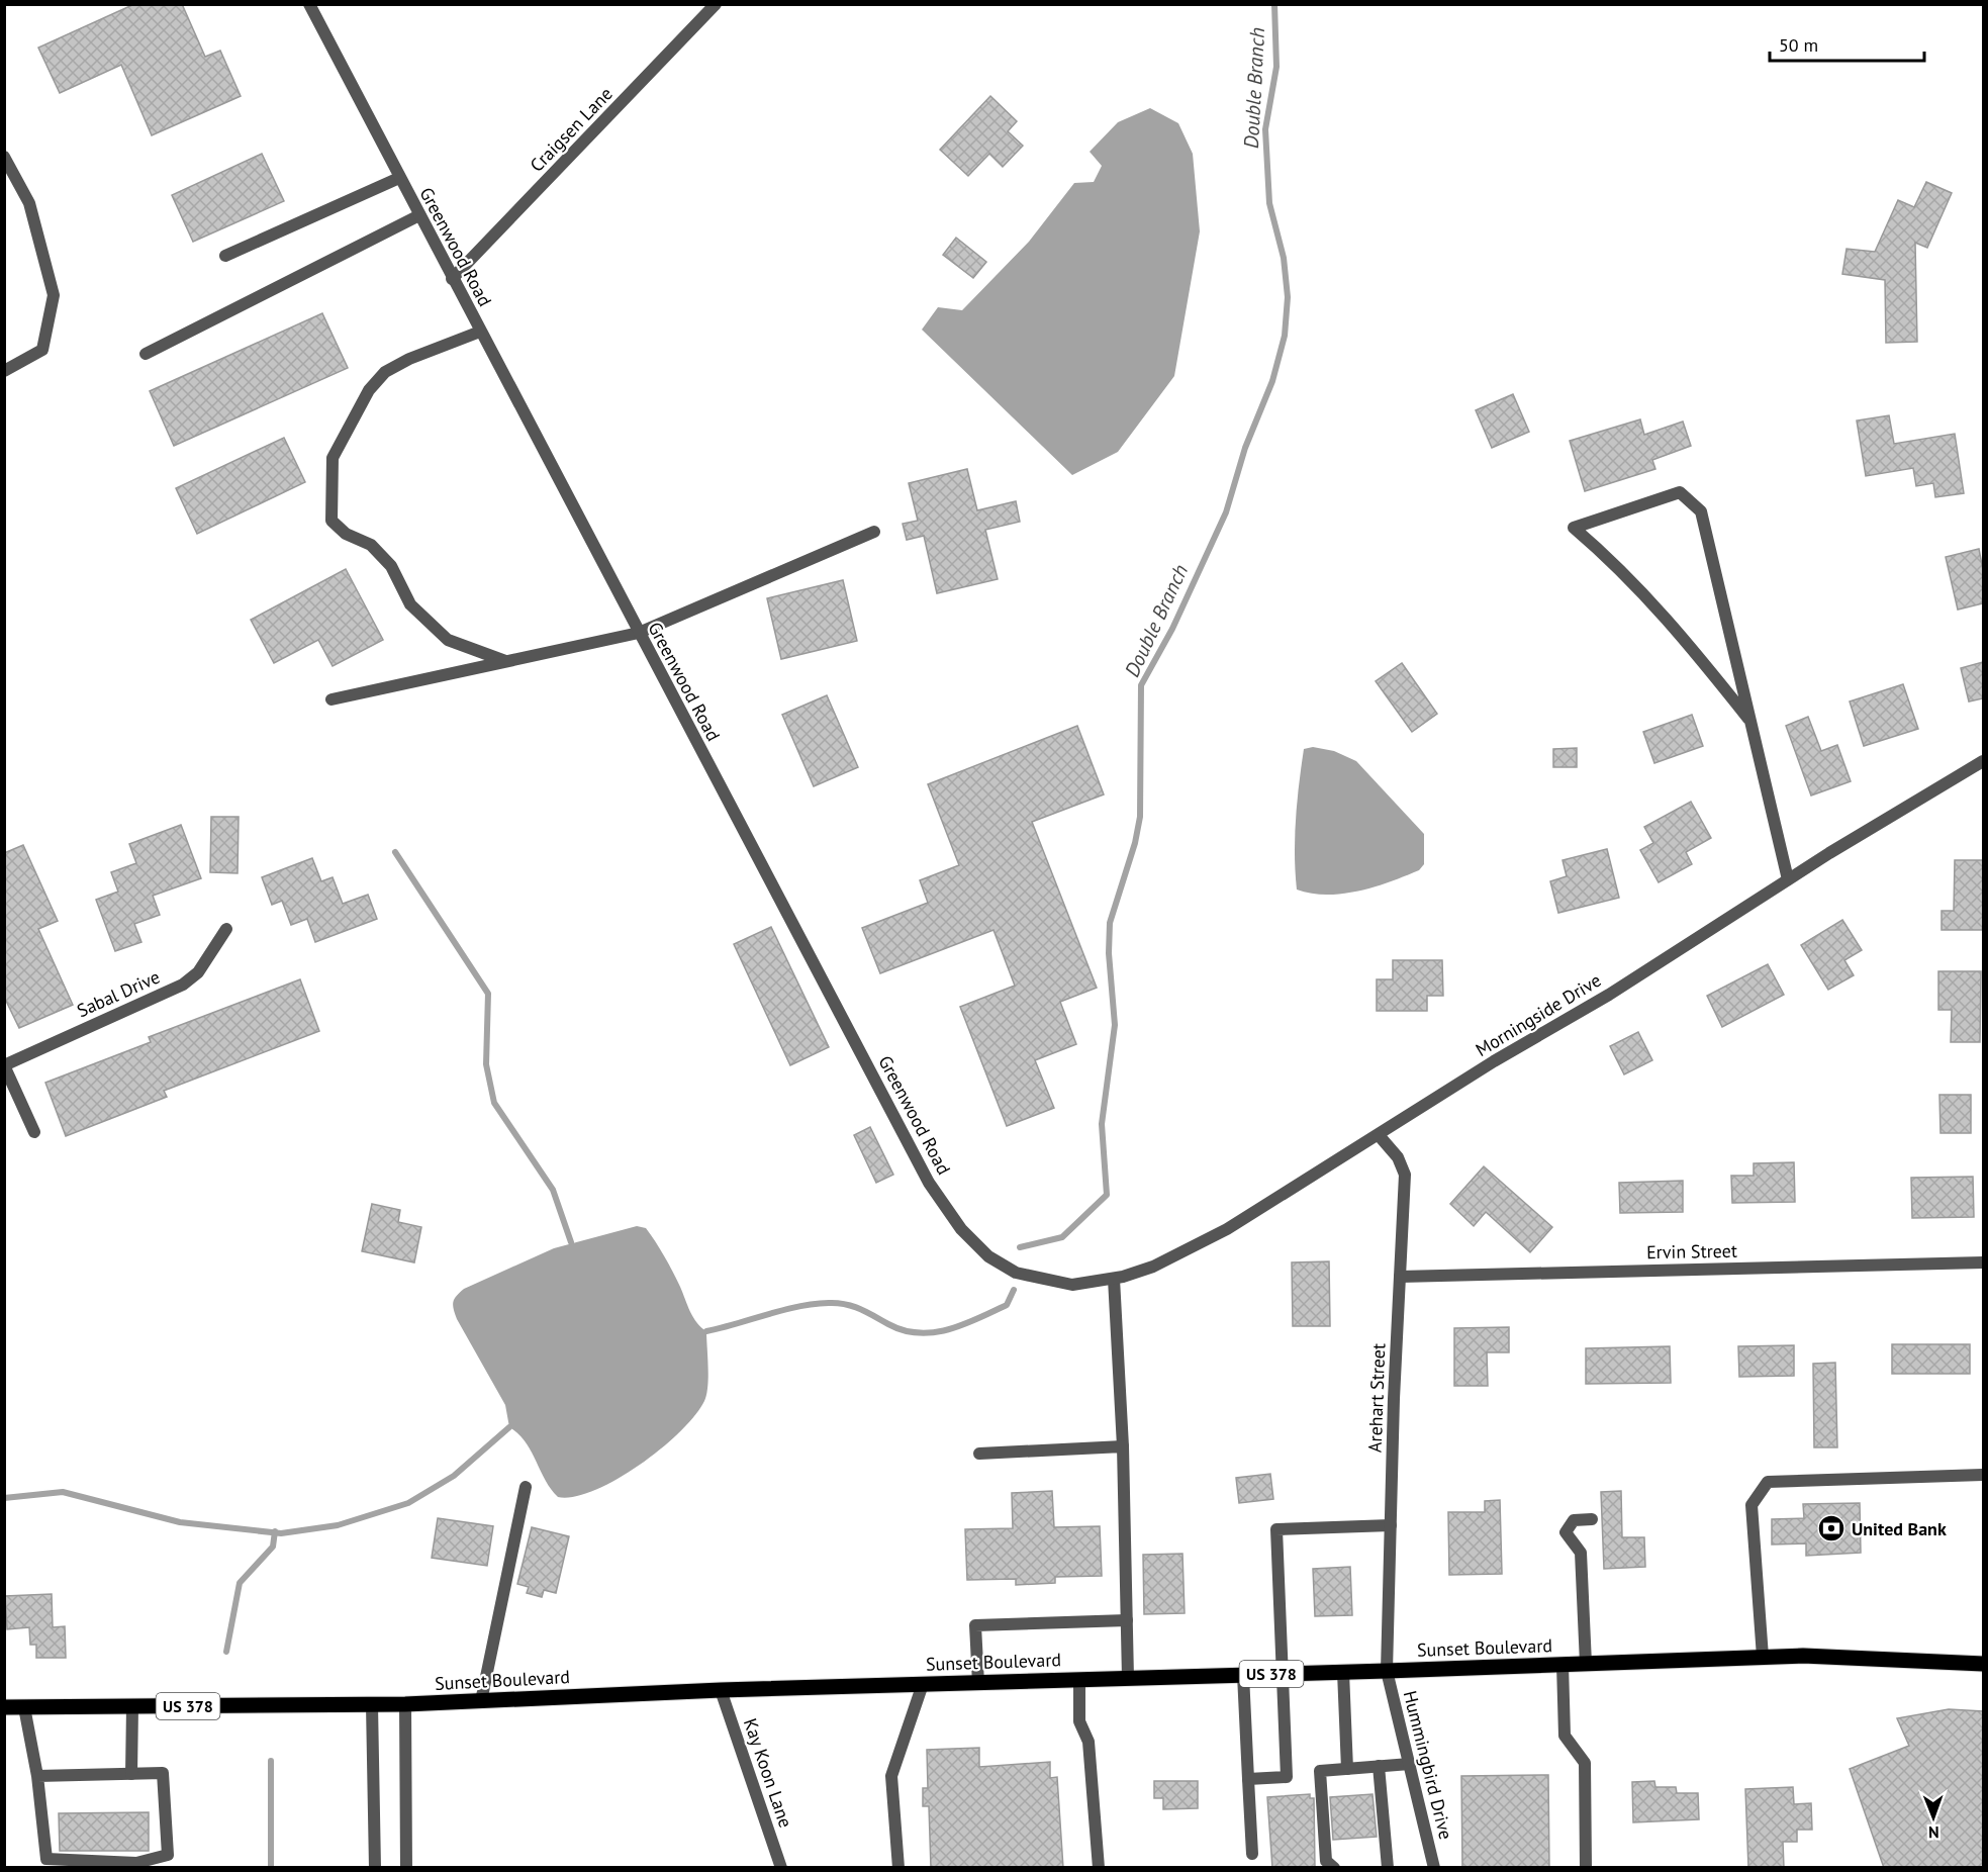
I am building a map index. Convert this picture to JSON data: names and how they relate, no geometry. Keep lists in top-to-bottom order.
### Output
{
  "streets": {
    "main road": ["Sunset Boulevard", "US 378"],
    "street": [
      "Craigsen Lane",
      "Greenwood Road",
      "Sabal Drive",
      "Morningside Drive",
      "Ervin Street",
      "Arehart Street",
      "Hummingbird Drive",
      "Kay Koon Lane"
    ]
  },
  "crossings": [
    ["Craigsen Lane", "Greenwood Road"],
    ["Greenwood Road", "Morningside Drive"],
    ["Morningside Drive", "Arehart Street"],
    ["Ervin Street", "Arehart Street"],
    ["Arehart Street", "Sunset Boulevard"],
    ["Arehart Street", "Hummingbird Drive"],
    ["Sunset Boulevard", "Hummingbird Drive"],
    ["Sunset Boulevard", "Kay Koon Lane"]
  ],
  "water": ["Double Branch"],
  "places": {
    "bank": ["United Bank"]
  },
  "scale_bar": "50 m",
  "north": "bottom"
}
